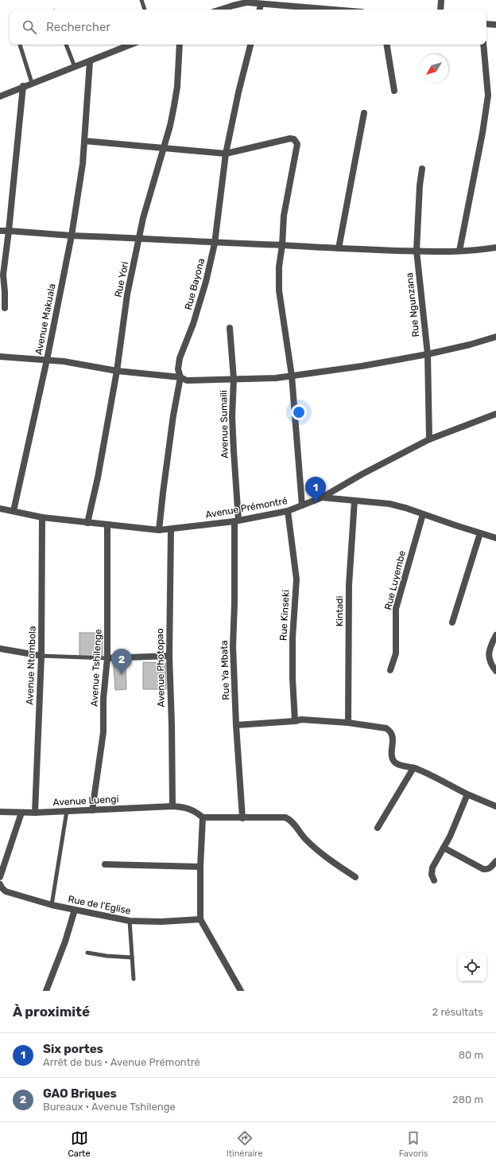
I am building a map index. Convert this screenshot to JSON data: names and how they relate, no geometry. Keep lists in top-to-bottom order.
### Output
{
  "streets": {
    "street": [
      "Rue Yori",
      "Rue Bayona",
      "Rue Ngunzana",
      "Avenue Makuala",
      "Avenue Sumaili",
      "Avenue Prémontré",
      "Rue Luyembe",
      "Kintadi",
      "Rue Kinseki",
      "Avenue Ntombola",
      "Avenue Tshilenge",
      "Avenue Photopao",
      "Rue Ya Mbata",
      "Avenue Luengi",
      "Rue de l'Eglise"
    ]
  },
  "crossings": [
    ["Rue Yori", "Avenue Prémontré"],
    ["Rue Bayona", "Avenue Prémontré"],
    ["Rue Ngunzana", "Avenue Prémontré"],
    ["Avenue Makuala", "Avenue Prémontré"],
    ["Avenue Sumaili", "Avenue Prémontré"],
    ["Avenue Sumaili", "Rue Ya Mbata"],
    ["Avenue Prémontré", "Rue Kinseki"],
    ["Avenue Prémontré", "Avenue Ntombola"],
    ["Avenue Prémontré", "Avenue Tshilenge"],
    ["Avenue Prémontré", "Avenue Photopao"],
    ["Avenue Prémontré", "Rue Ya Mbata"],
    ["Avenue Ntombola", "Avenue Luengi"],
    ["Avenue Tshilenge", "Avenue Luengi"],
    ["Avenue Photopao", "Avenue Luengi"]
  ],
  "north": "bottom left",
  "page": {
    "search": "Rechercher",
    "pins": ["1", "2"],
    "heading": ["À proximité", "2 résultats"],
    "list": [
      {
        "mark": "1",
        "name": "Six portes",
        "note": "Arrêt de bus · Avenue Prémontré",
        "value": "80 m"
      },
      {
        "mark": "2",
        "name": "GAO Briques",
        "note": "Bureaux · Avenue Tshilenge",
        "value": "280 m"
      }
    ],
    "nav": ["Carte", "Itinéraire", "Favoris"]
  }
}
